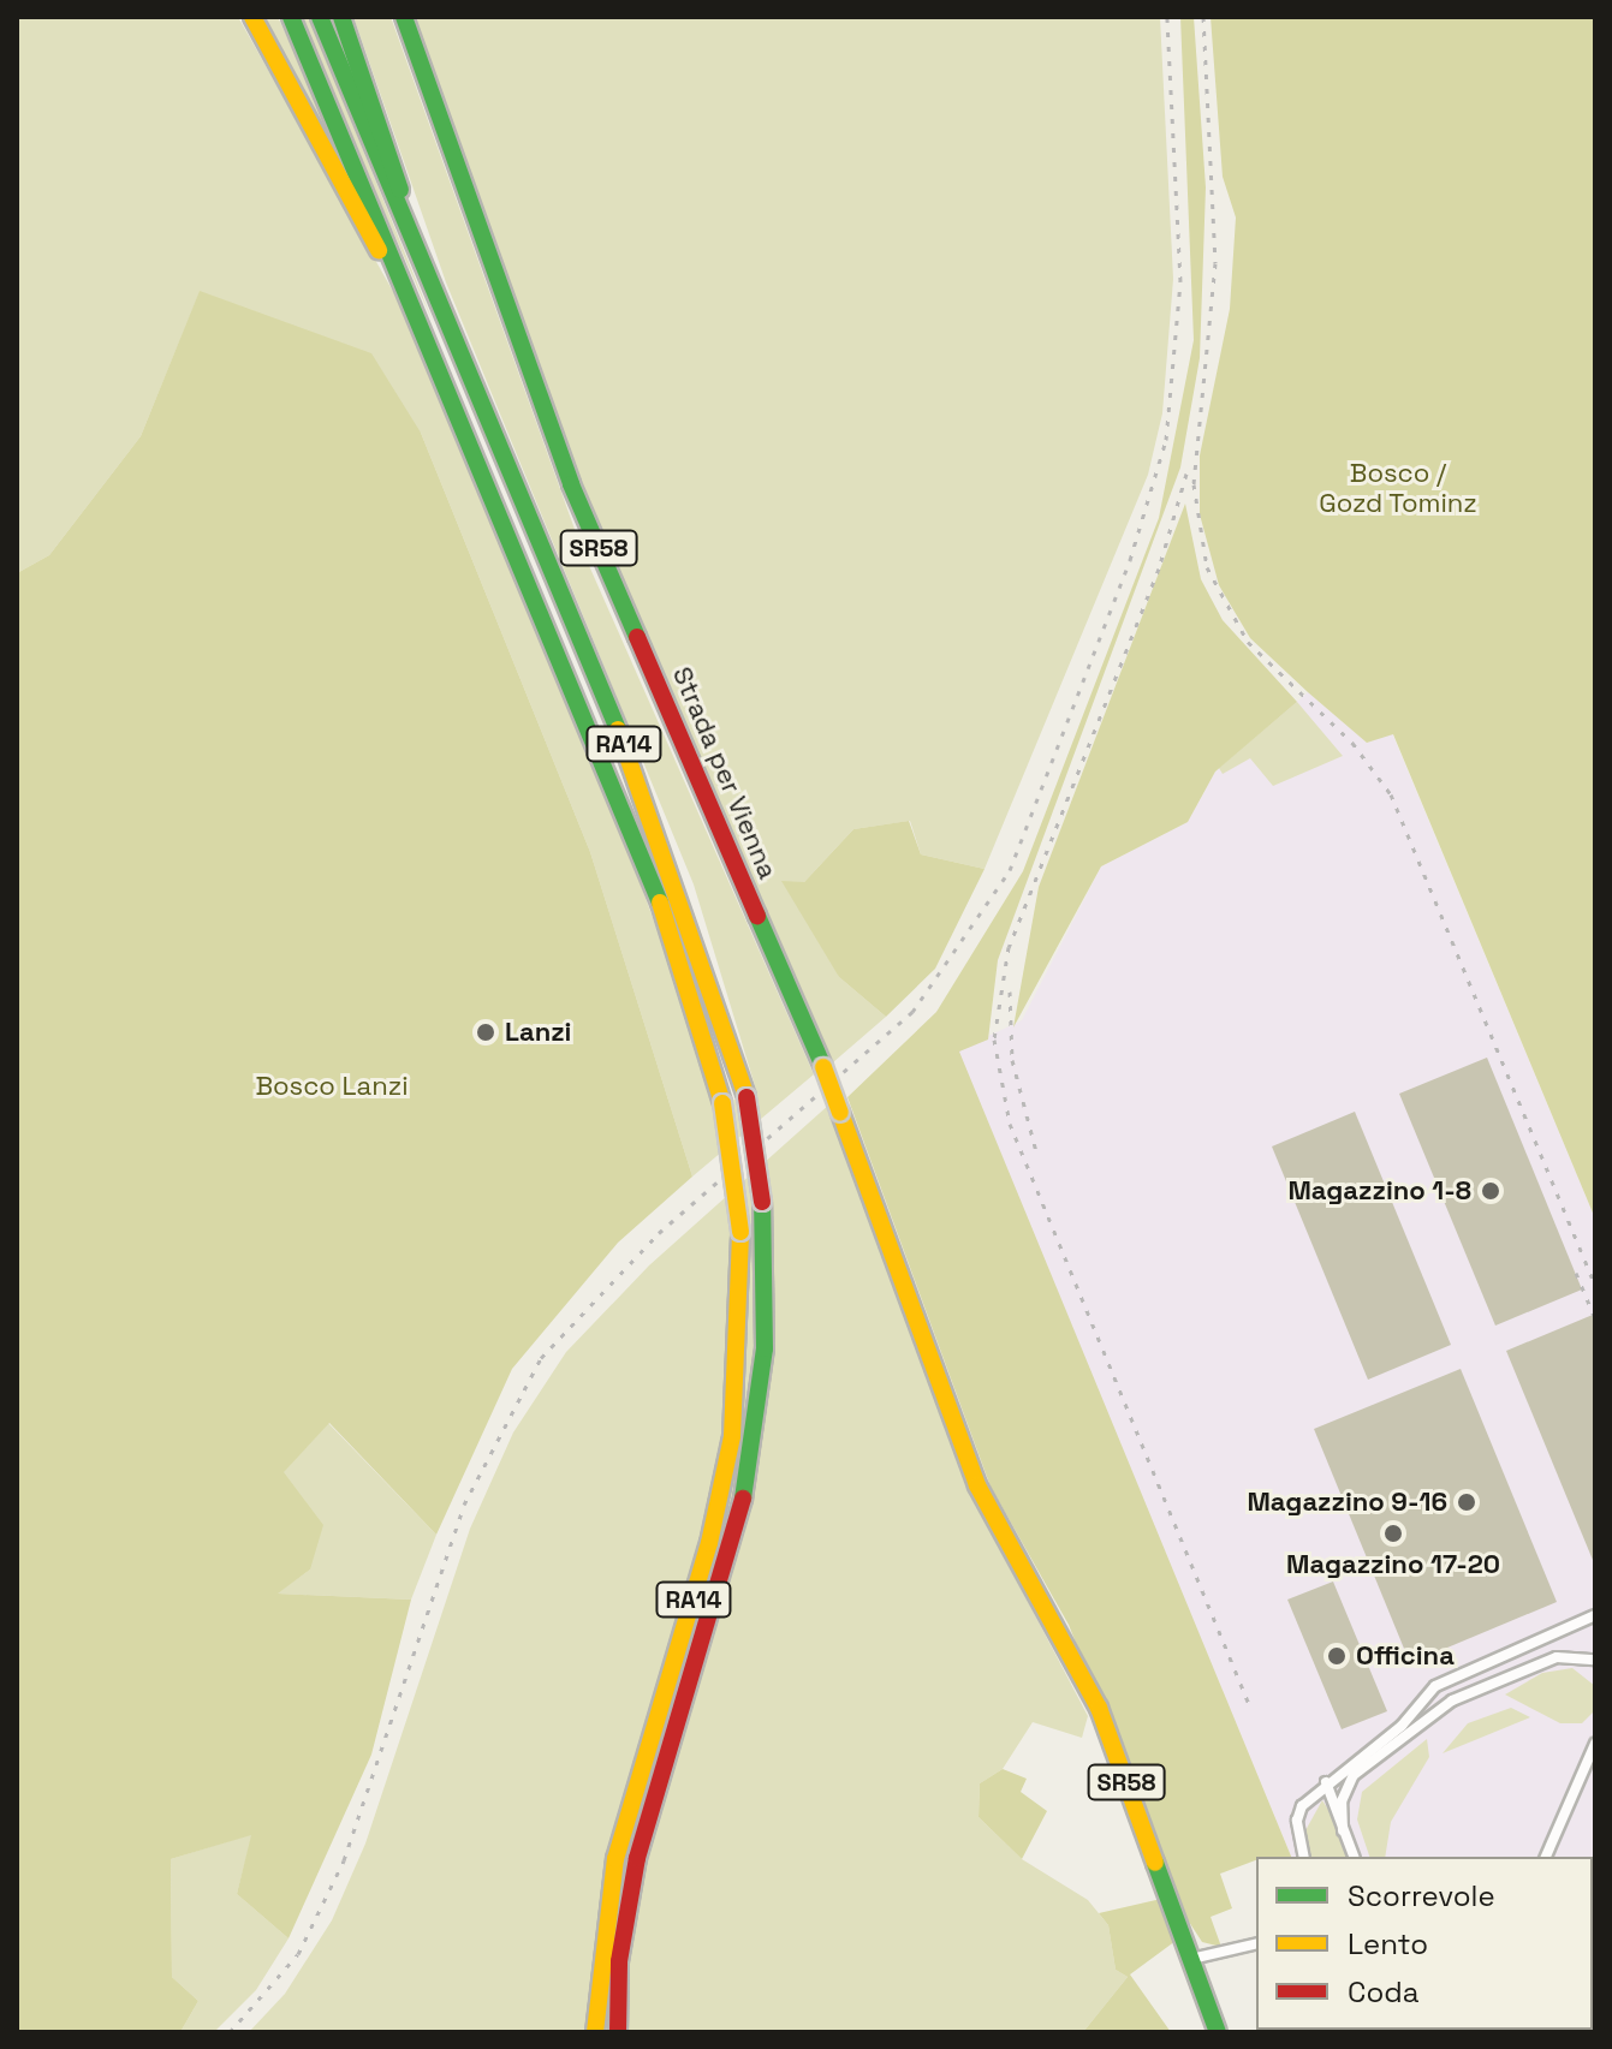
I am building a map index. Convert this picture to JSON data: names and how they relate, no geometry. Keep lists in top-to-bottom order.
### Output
{
  "streets": {
    "main road": ["SR58", "RA14", "Strada per Vienna"]
  },
  "crossings": [
    ["SR58", "Strada per Vienna"]
  ],
  "parks": ["Bosco / Gozd Tominz", "Bosco Lanzi"],
  "places": [
    "Lanzi",
    "Magazzino 1-8",
    "Magazzino 9-16",
    "Magazzino 17-20",
    "Officina"
  ],
  "legend": ["Scorrevole", "Lento", "Coda"]
}
